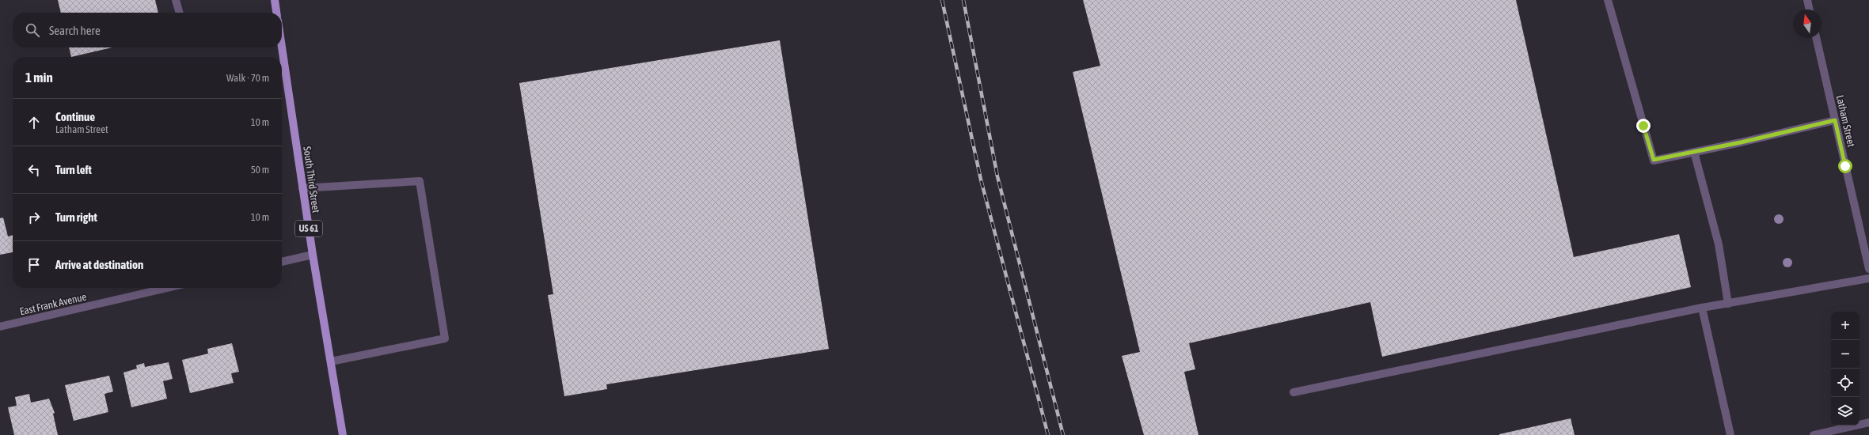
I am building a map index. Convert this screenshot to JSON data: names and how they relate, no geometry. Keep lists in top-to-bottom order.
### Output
{
  "streets": {
    "main road": ["South Third Street", "US 61"],
    "street": ["Latham Street", "East Frank Avenue"]
  },
  "north": "top",
  "page": {
    "search": "Search here",
    "heading": ["1 min", "Walk · 70 m"],
    "list": [
      ["Continue", "Latham Street", "10 m"],
      ["Turn left", "50 m"],
      ["Turn right", "10 m"],
      "Arrive at destination"
    ],
    "map_buttons": ["+", "−"]
  }
}
